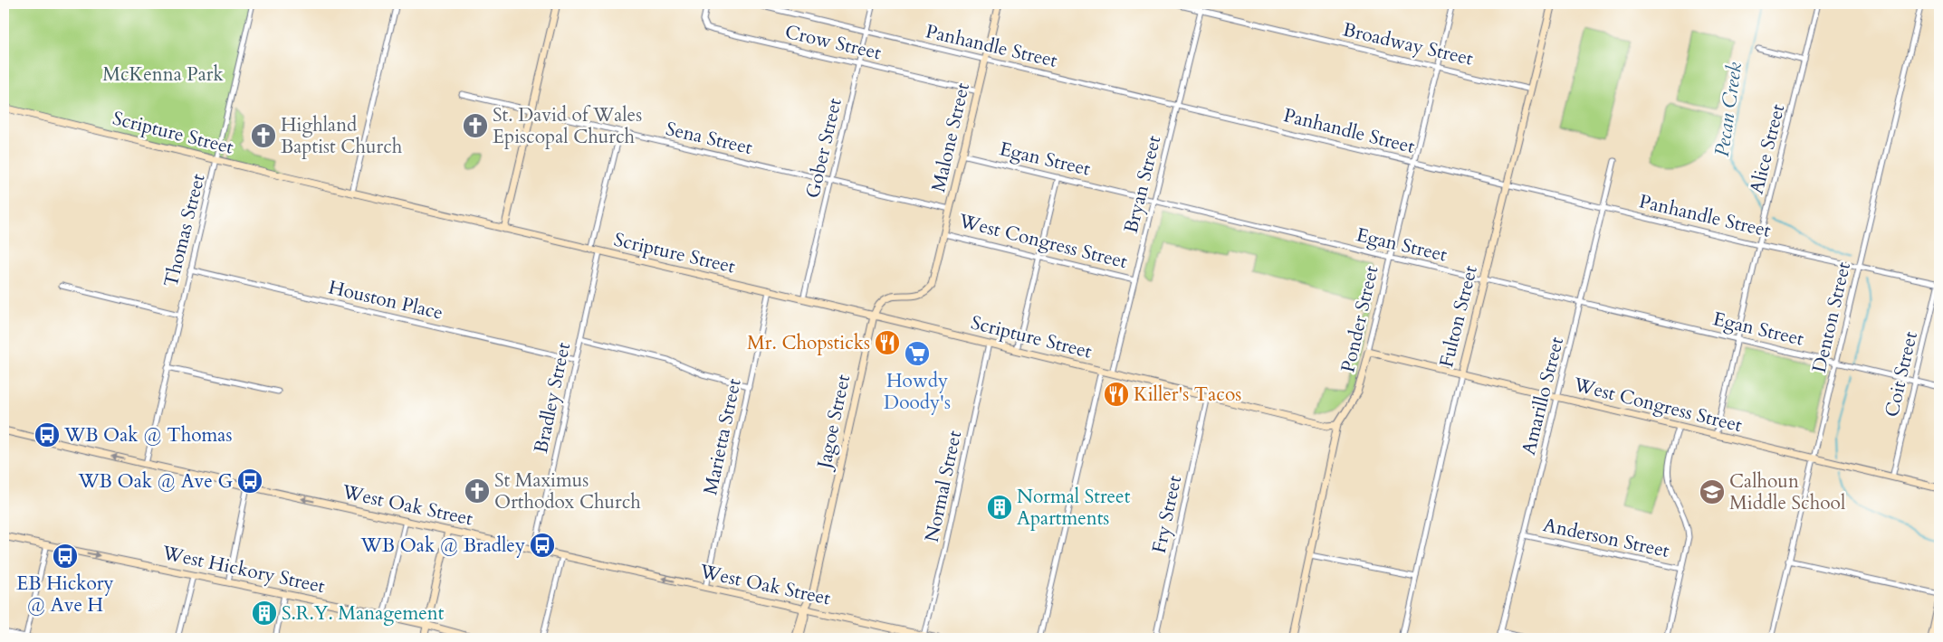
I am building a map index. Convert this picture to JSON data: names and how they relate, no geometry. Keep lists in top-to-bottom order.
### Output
{
  "streets": {
    "street": [
      "Crow Street",
      "Broadway Street",
      "Panhandle Street",
      "Scripture Street",
      "Malone Street",
      "Sena Street",
      "Gober Street",
      "Alice Street",
      "Egan Street",
      "Bryan Street",
      "Thomas Street",
      "West Congress Street",
      "Houston Place",
      "Fulton Street",
      "Denton Street",
      "Ponder Street",
      "Coit Street",
      "Amarillo Street",
      "Bradley Street",
      "Jagoe Street",
      "Marietta Street",
      "Normal Street",
      "West Oak Street",
      "Fry Street",
      "Anderson Street",
      "West Hickory Street"
    ]
  },
  "crossings": [
    ["Crow Street", "Malone Street"],
    ["Crow Street", "Gober Street"],
    ["Broadway Street", "Bryan Street"],
    ["Broadway Street", "Fulton Street"],
    ["Broadway Street", "Ponder Street"],
    ["Panhandle Street", "Malone Street"],
    ["Panhandle Street", "Gober Street"],
    ["Panhandle Street", "Alice Street"],
    ["Panhandle Street", "Bryan Street"],
    ["Panhandle Street", "Fulton Street"],
    ["Panhandle Street", "Denton Street"],
    ["Panhandle Street", "Ponder Street"],
    ["Panhandle Street", "Coit Street"],
    ["Panhandle Street", "Amarillo Street"],
    ["Scripture Street", "Gober Street"],
    ["Scripture Street", "Bryan Street"],
    ["Scripture Street", "Thomas Street"],
    ["Scripture Street", "Ponder Street"],
    ["Scripture Street", "Bradley Street"],
    ["Scripture Street", "Jagoe Street"],
    ["Scripture Street", "Marietta Street"],
    ["Scripture Street", "Normal Street"],
    ["Scripture Street", "Fry Street"],
    ["Malone Street", "Sena Street"],
    ["Malone Street", "Egan Street"],
    ["Malone Street", "West Congress Street"],
    ["Malone Street", "Jagoe Street"],
    ["Sena Street", "Gober Street"],
    ["Alice Street", "Egan Street"],
    ["Alice Street", "West Congress Street"],
    ["Egan Street", "Bryan Street"],
    ["Egan Street", "Fulton Street"],
    ["Egan Street", "Denton Street"],
    ["Egan Street", "Ponder Street"],
    ["Egan Street", "Coit Street"],
    ["Egan Street", "Amarillo Street"],
    ["Bryan Street", "West Congress Street"],
    ["Thomas Street", "Houston Place"],
    ["Thomas Street", "West Oak Street"],
    ["West Congress Street", "Fulton Street"],
    ["West Congress Street", "Denton Street"],
    ["West Congress Street", "Ponder Street"],
    ["West Congress Street", "Coit Street"],
    ["West Congress Street", "Amarillo Street"],
    ["Houston Place", "Bradley Street"],
    ["Amarillo Street", "Anderson Street"],
    ["Bradley Street", "West Oak Street"],
    ["Jagoe Street", "West Oak Street"],
    ["Marietta Street", "West Oak Street"],
    ["Normal Street", "West Oak Street"]
  ],
  "one_way": ["West Oak Street"],
  "water": ["Pecan Creek"],
  "parks": ["McKenna Park"],
  "places": {
    "church": ["St. David of Wales Episcopal Church", "Highland Baptist Church", "St Maximus Orthodox Church"],
    "restaurant": ["Mr. Chopsticks", "Killer's Tacos"],
    "supermarket": ["Howdy Doody's"],
    "bus stop": [
      "WB Oak @ Thomas",
      "WB Oak @ Ave G",
      "WB Oak @ Bradley",
      "EB Hickory @ Ave H"
    ],
    "school or university": ["Calhoun Middle School"],
    "building": ["Normal Street Apartments", "S.R.Y. Management"]
  }
}
